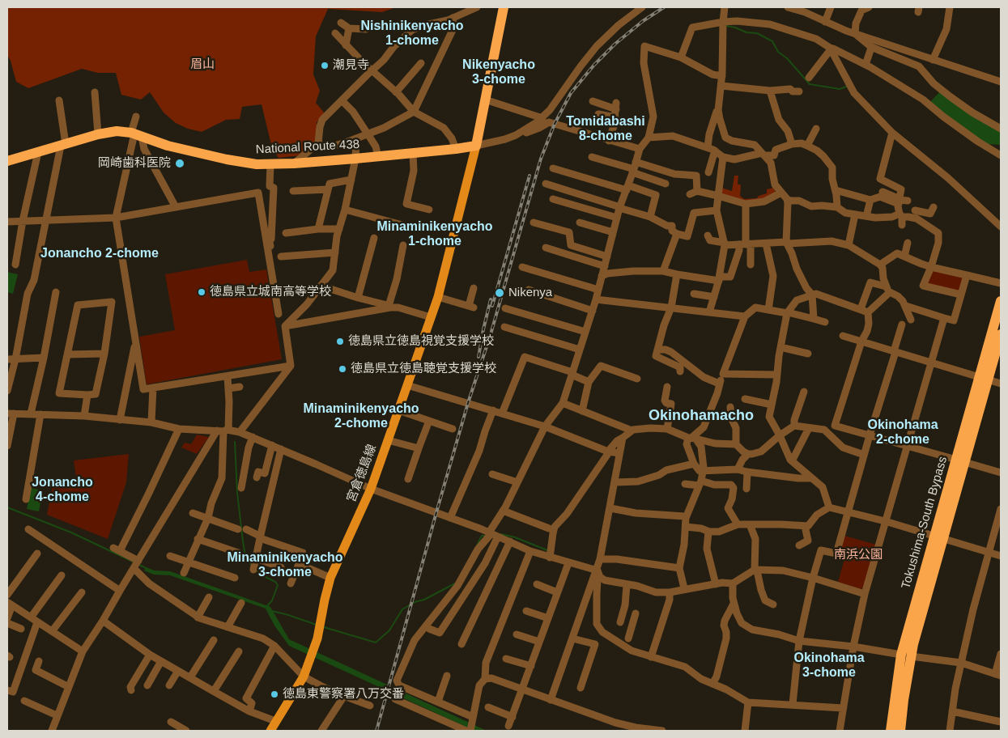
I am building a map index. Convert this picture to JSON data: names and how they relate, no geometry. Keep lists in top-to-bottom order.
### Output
{
  "streets": {
    "highway": ["National Route 438", "Tokushima-South Bypass"],
    "main road": ["宮倉徳島線"]
  },
  "crossings": [
    ["National Route 438", "宮倉徳島線"]
  ],
  "districts": [
    "Nishinikenyacho 1-chome",
    "Nikenyacho 3-chome",
    "Tomidabashi 8-chome",
    "Minaminikenyacho 1-chome",
    "Jonancho 2-chome",
    "Minaminikenyacho 2-chome",
    "Okinohamacho",
    "Okinohama 2-chome",
    "Jonancho 4-chome",
    "Minaminikenyacho 3-chome",
    "Okinohama 3-chome"
  ],
  "parks": ["眉山", "南浜公園"],
  "places": [
    "潮見寺",
    "岡崎歯科医院",
    "徳島県立城南高等学校",
    "Nikenya",
    "徳島県立徳島視覚支援学校",
    "徳島県立徳島聴覚支援学校",
    "徳島東警察署八万交番"
  ]
}
